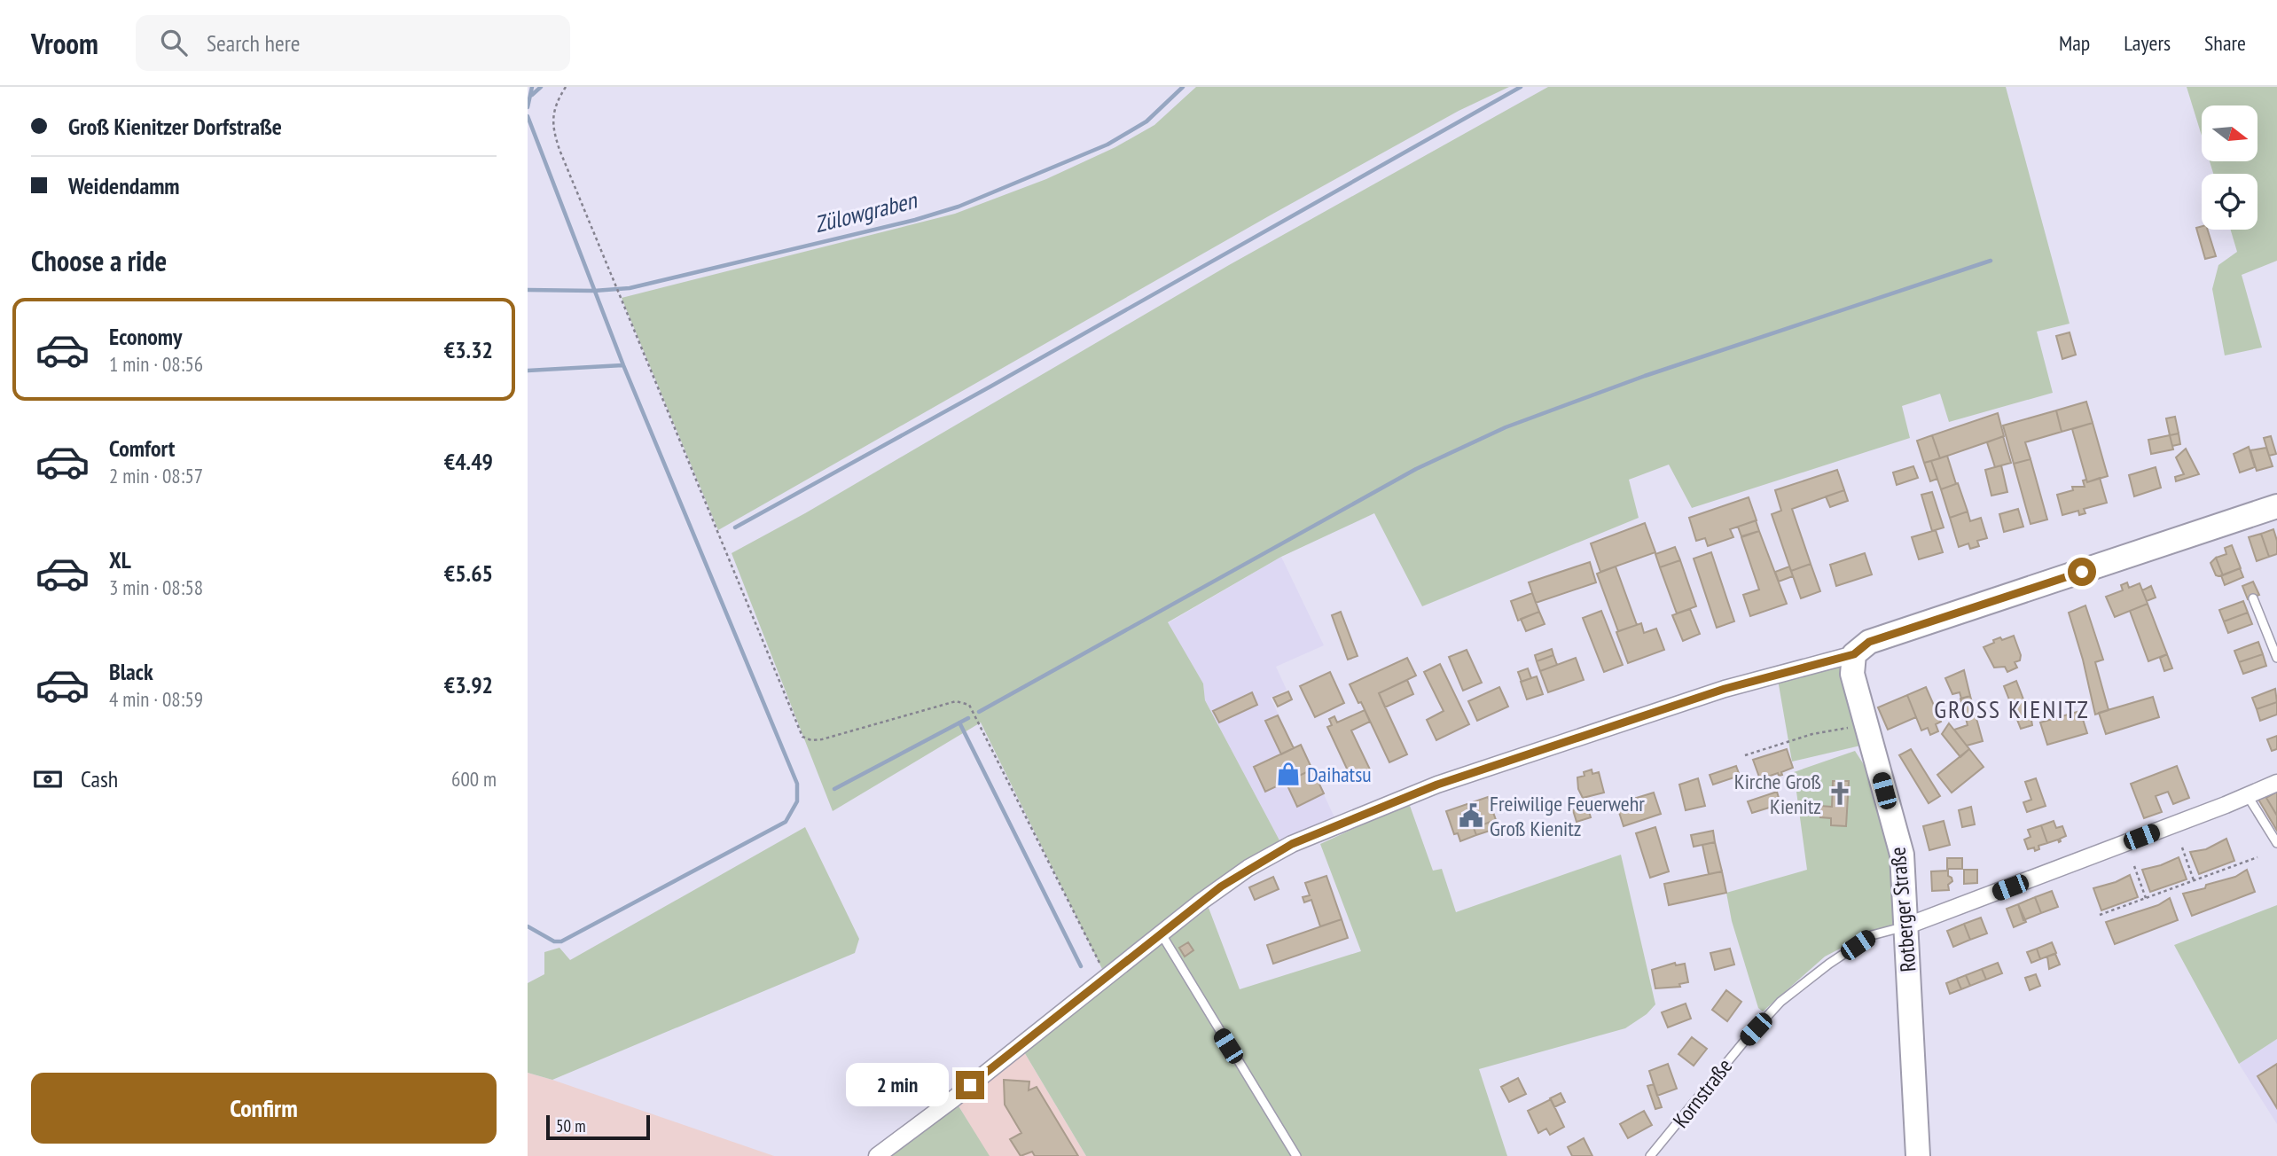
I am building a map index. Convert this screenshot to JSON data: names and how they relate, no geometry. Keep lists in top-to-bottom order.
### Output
{
  "streets": {
    "main road": ["Rotberger Straße"],
    "lane": ["Kornstraße"]
  },
  "crossings": [
    ["Rotberger Straße", "Kornstraße"]
  ],
  "districts": ["GROSS KIENITZ"],
  "water": ["Zülowgraben"],
  "places": {
    "shop": ["Daihatsu"],
    "church": ["Kirche Groß Kienitz"],
    "public building": ["Freiwilige Feuerwehr Groß Kienitz"]
  },
  "scale_bar": "50 m",
  "north": "right",
  "page": {
    "header": "Vroom",
    "search": "Search here",
    "nav": ["Map", "Layers", "Share"],
    "banner": ["Groß Kienitzer Dorfstraße", "Weidendamm"],
    "heading": "Choose a ride",
    "list": [
      {
        "name": "Economy",
        "note": "1 min · 08:56",
        "value": "€3.32"
      },
      {
        "name": "Comfort",
        "note": "2 min · 08:57",
        "value": "€4.49"
      },
      {
        "name": "XL",
        "note": "3 min · 08:58",
        "value": "€5.65"
      },
      {
        "name": "Black",
        "note": "4 min · 08:59",
        "value": "€3.92"
      }
    ],
    "pay": ["Cash", "600 m"],
    "buttons": "Confirm",
    "bubble": "2 min",
    "scale": "50 m"
  }
}
